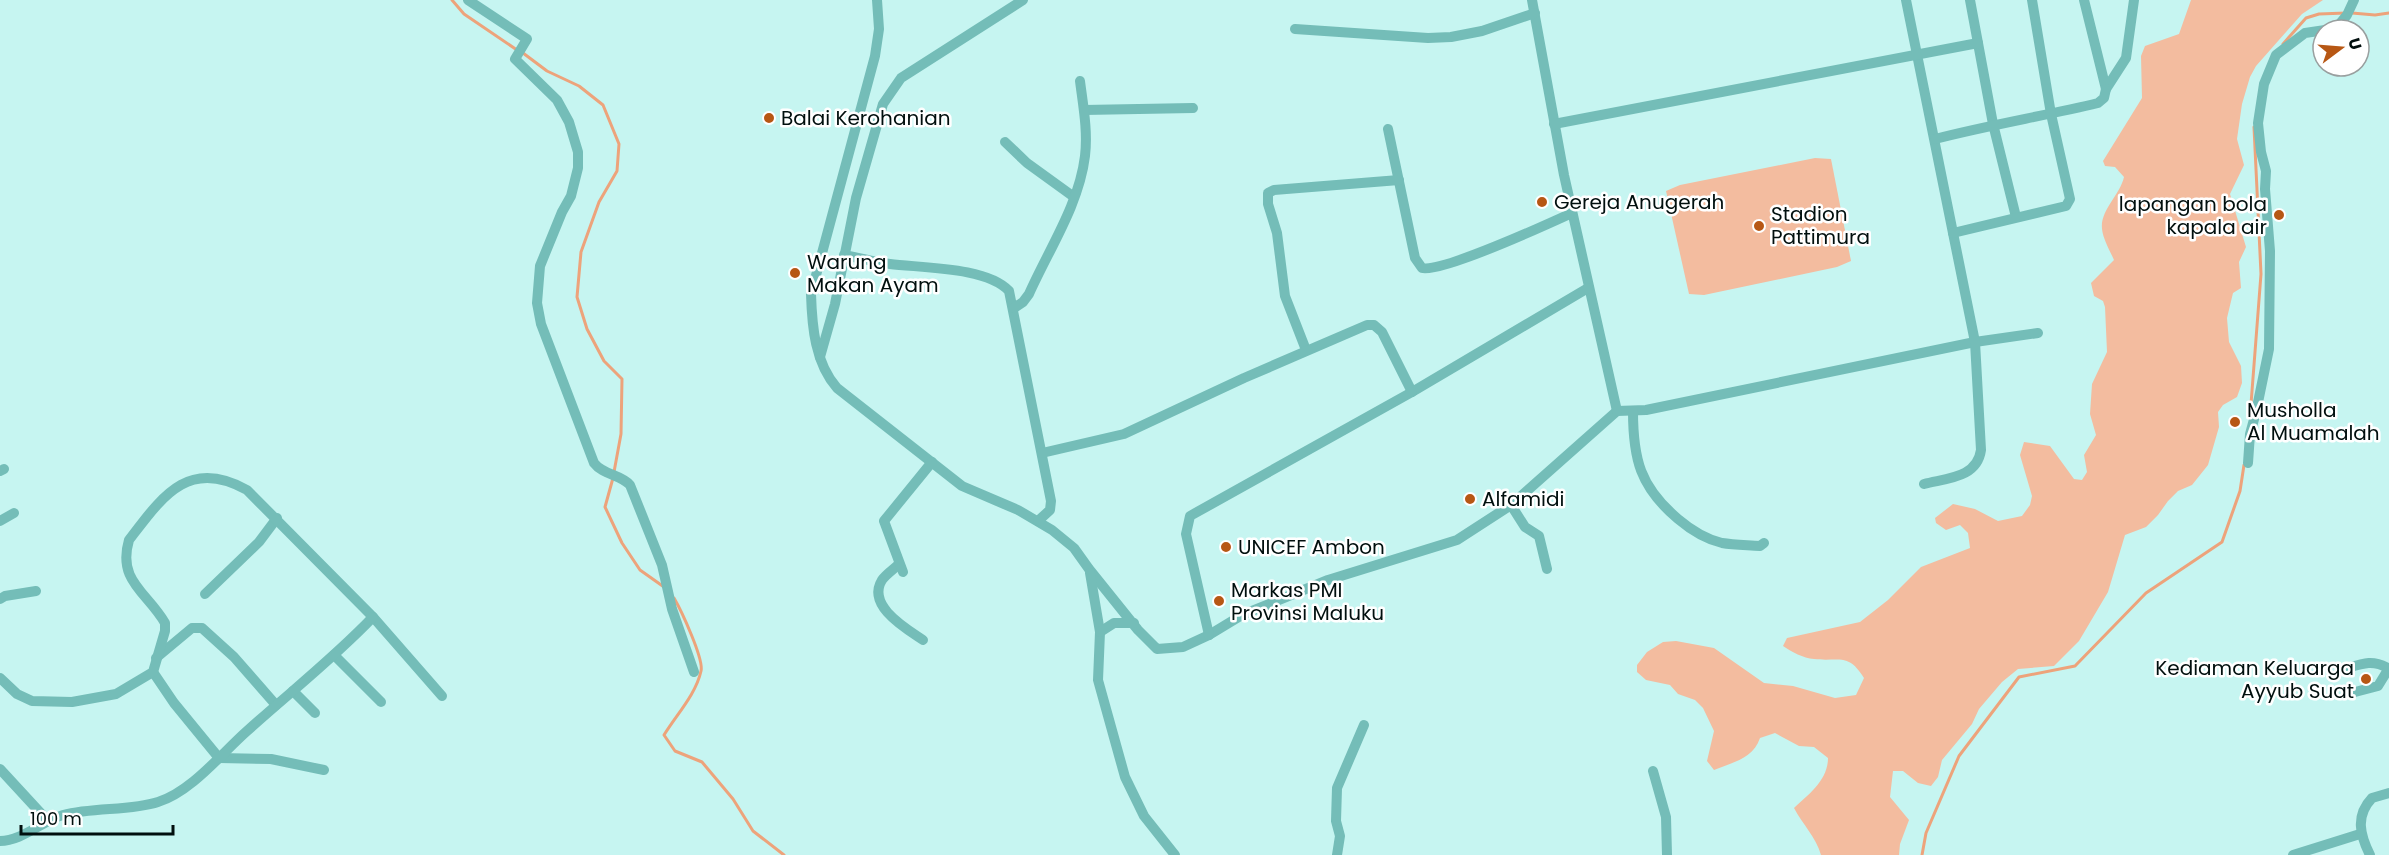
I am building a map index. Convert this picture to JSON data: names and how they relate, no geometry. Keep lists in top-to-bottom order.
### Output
{
  "places": [
    "Balai Kerohanian",
    "Gereja Anugerah",
    "lapangan bola kapala air",
    "Stadion Pattimura",
    "Warung Makan Ayam",
    "Musholla Al Muamalah",
    "Alfamidi",
    "UNICEF Ambon",
    "Markas PMI Provinsi Maluku",
    "Kediaman Keluarga Ayyub Suat"
  ],
  "scale_bar": "100 m",
  "north": "right"
}
